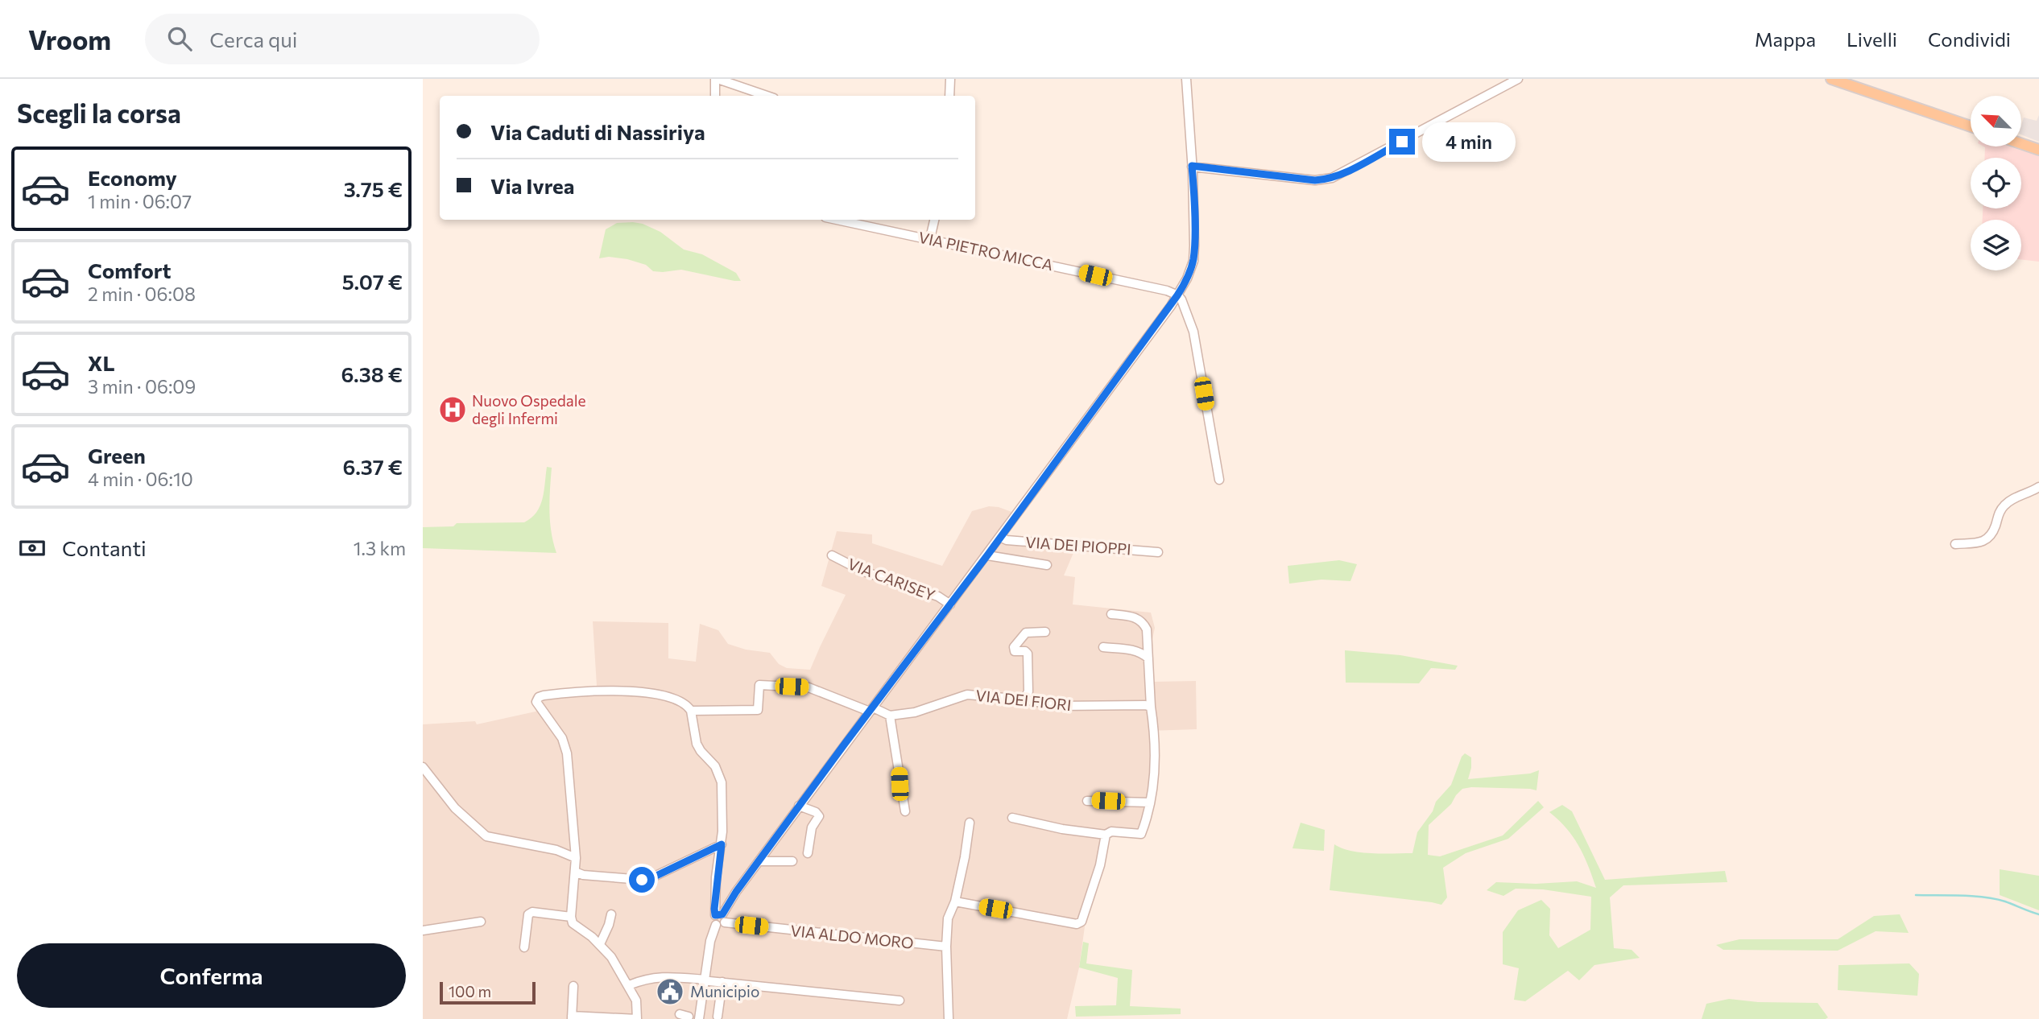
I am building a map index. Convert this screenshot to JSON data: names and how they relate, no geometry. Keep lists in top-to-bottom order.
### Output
{
  "streets": {
    "street": [
      "VIA PIETRO MICCA",
      "VIA DEI PIOPPI",
      "VIA CARISEY",
      "VIA DEI FIORI",
      "VIA ALDO MORO"
    ]
  },
  "places": {
    "hospital": ["Nuovo Ospedale degli Infermi"],
    "public building": ["Municipio"]
  },
  "scale_bar": "100 m",
  "north": "top left",
  "page": {
    "header": "Vroom",
    "search": "Cerca qui",
    "nav": ["Mappa", "Livelli", "Condividi"],
    "heading": "Scegli la corsa",
    "banner": ["Via Caduti di Nassiriya", "Via Ivrea"],
    "bubble": "4 min",
    "list": [
      {
        "name": "Economy",
        "note": "1 min · 06:07",
        "value": "3.75 €"
      },
      {
        "name": "Comfort",
        "note": "2 min · 06:08",
        "value": "5.07 €"
      },
      {
        "name": "XL",
        "note": "3 min · 06:09",
        "value": "6.38 €"
      },
      {
        "name": "Green",
        "note": "4 min · 06:10",
        "value": "6.37 €"
      }
    ],
    "pay": ["Contanti", "1.3 km"],
    "buttons": "Conferma",
    "scale": "100 m"
  }
}
